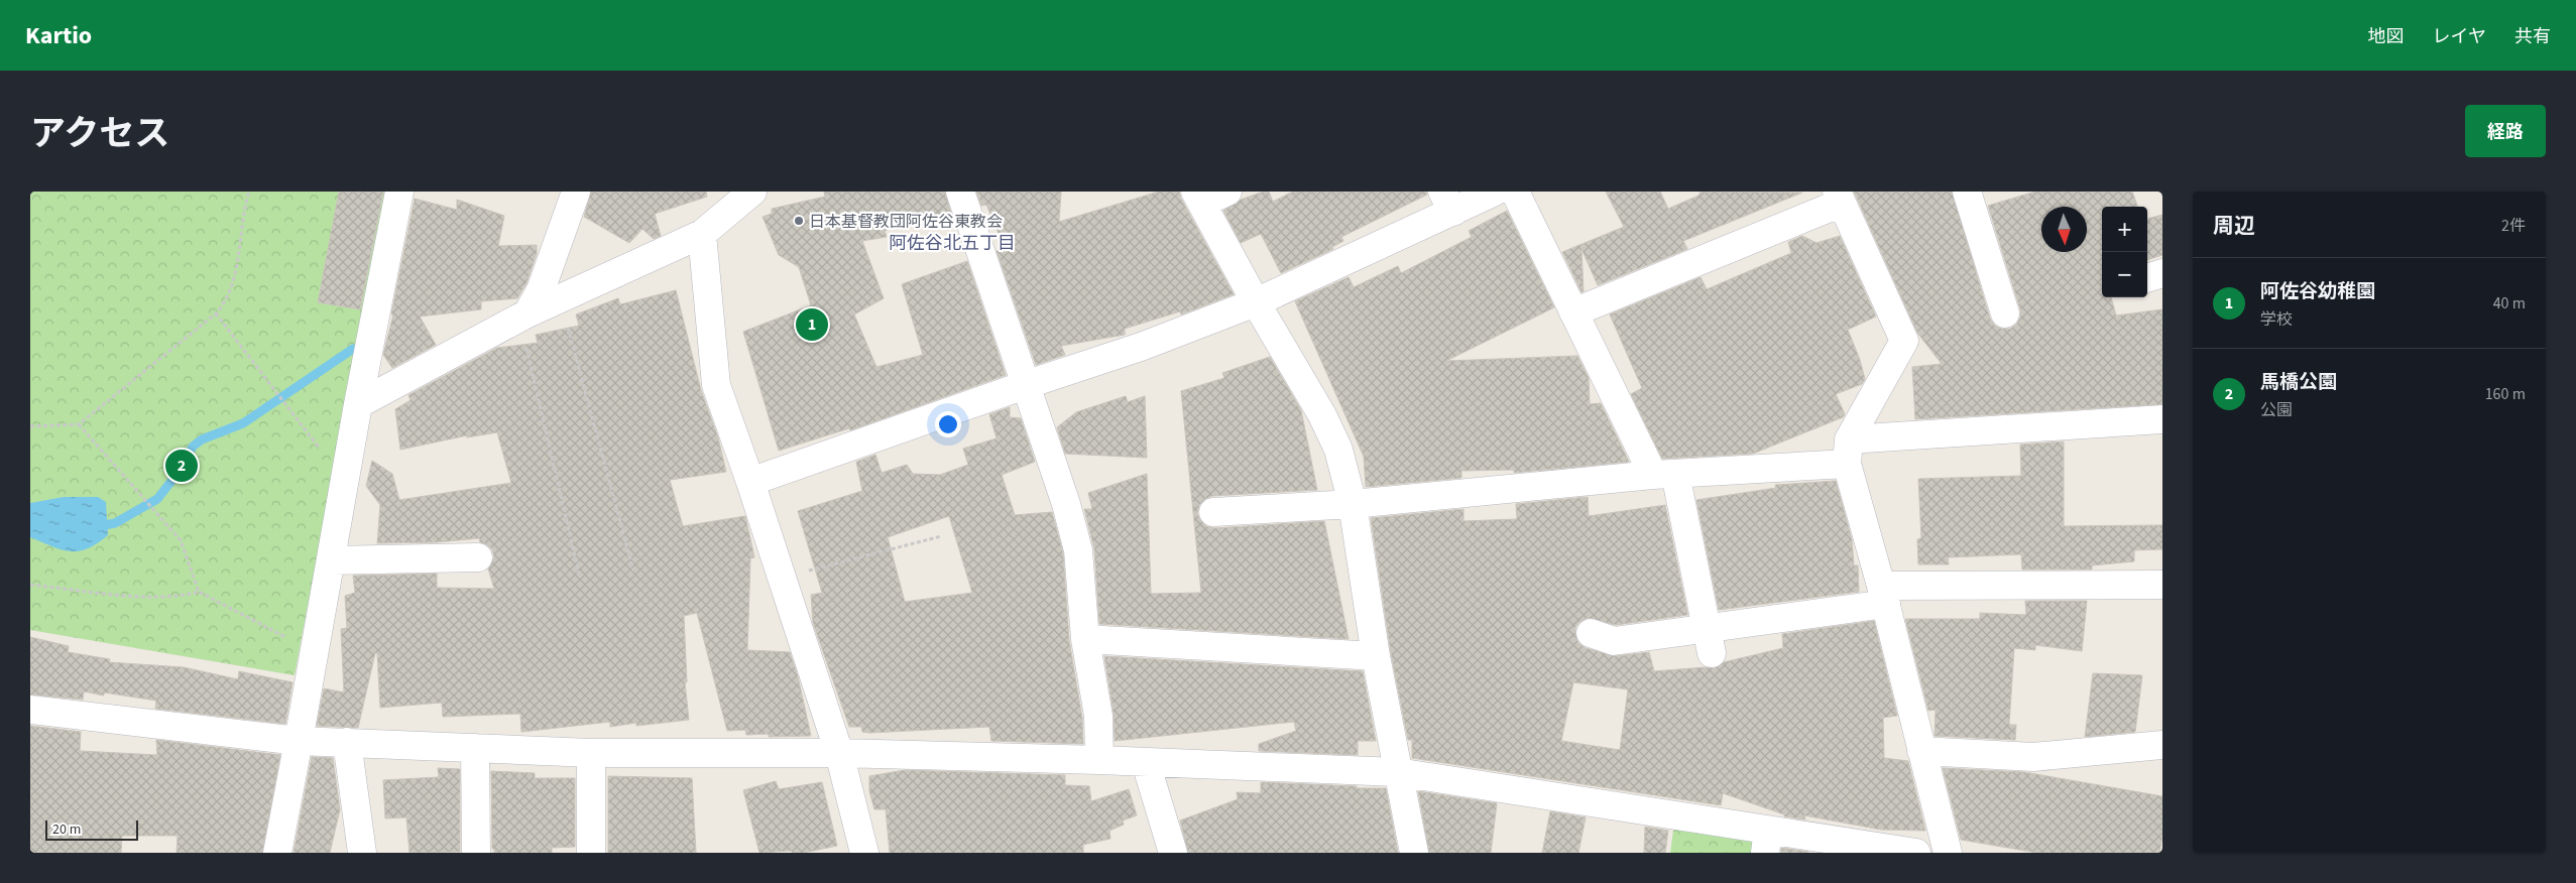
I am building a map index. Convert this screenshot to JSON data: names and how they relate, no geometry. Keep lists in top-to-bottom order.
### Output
{
  "districts": ["阿佐谷北五丁目"],
  "places": ["日本基督教団阿佐谷東教会"],
  "scale_bar": "20 m",
  "north": "bottom",
  "page": {
    "header": "Kartio",
    "nav": ["地図", "レイヤ", "共有"],
    "title": "アクセス",
    "buttons": "経路",
    "heading": ["周辺", "2件"],
    "map_buttons": ["+", "−"],
    "list": [
      {
        "mark": "1",
        "name": "阿佐谷幼稚園",
        "note": "学校",
        "value": "40 m"
      },
      {
        "mark": "2",
        "name": "馬橋公園",
        "note": "公園",
        "value": "160 m"
      }
    ],
    "pins": ["1", "2"],
    "scale": "20 m"
  }
}
